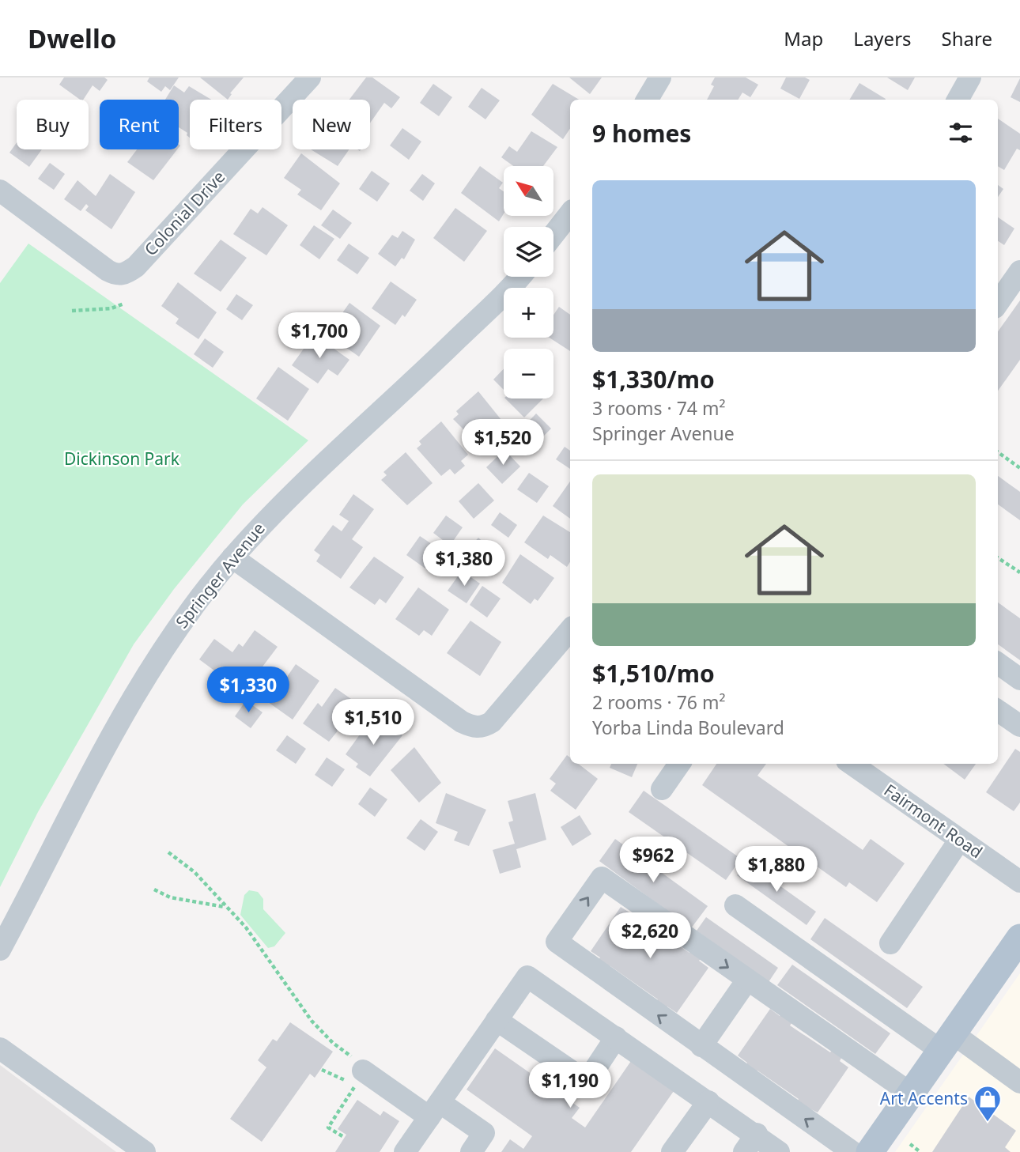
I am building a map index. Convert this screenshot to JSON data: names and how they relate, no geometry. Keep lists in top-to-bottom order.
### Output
{
  "streets": {
    "street": ["Colonial Drive", "Springer Avenue", "Fairmont Road"]
  },
  "parks": ["Dickinson Park"],
  "places": {
    "shop": ["Art Accents"]
  },
  "north": "top left",
  "page": {
    "header": "Dwello",
    "nav": ["Map", "Layers", "Share"],
    "chip": [
      "Buy",
      "Rent",
      "Filters",
      "New"
    ],
    "heading": "9 homes",
    "map_buttons": ["+", "−"],
    "list": [
      {
        "name": "$1,330/mo",
        "note": "3 rooms · 74 m² · Springer Avenue"
      },
      {
        "name": "$1,510/mo",
        "note": "2 rooms · 76 m² · Yorba Linda Boulevard"
      }
    ],
    "price": [
      "$1,700",
      "$1,520",
      "$1,380",
      "$1,330",
      "$1,510",
      "$962",
      "$1,880",
      "$2,620",
      "$1,190"
    ]
  }
}
